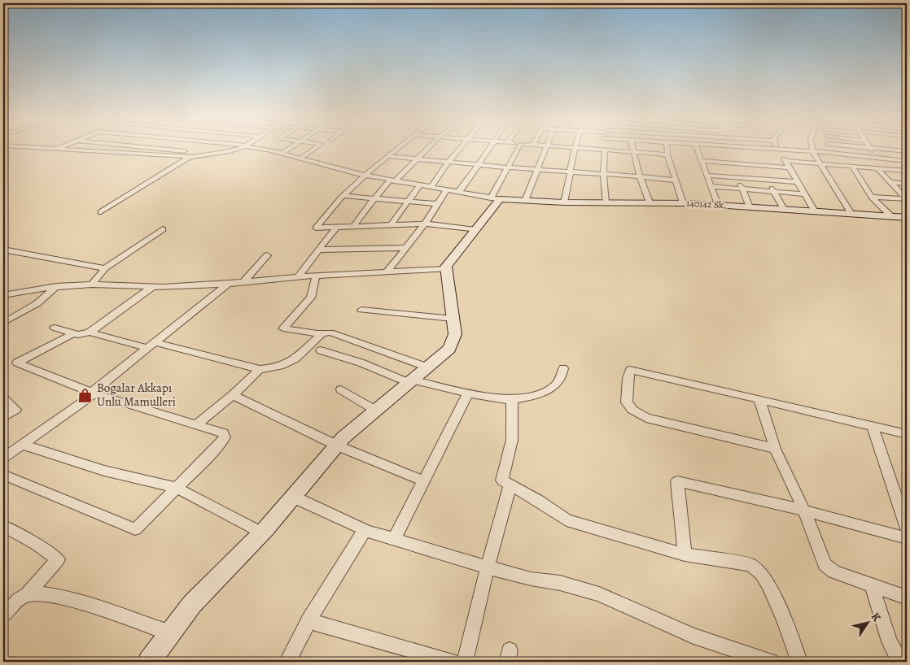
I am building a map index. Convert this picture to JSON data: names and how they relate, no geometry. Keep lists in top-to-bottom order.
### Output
{
  "streets": {
    "main road": ["140142 Sk."]
  },
  "places": {
    "shop": ["Bogalar Akkapı Unlu Mamulleri"]
  },
  "north": "top right"
}
